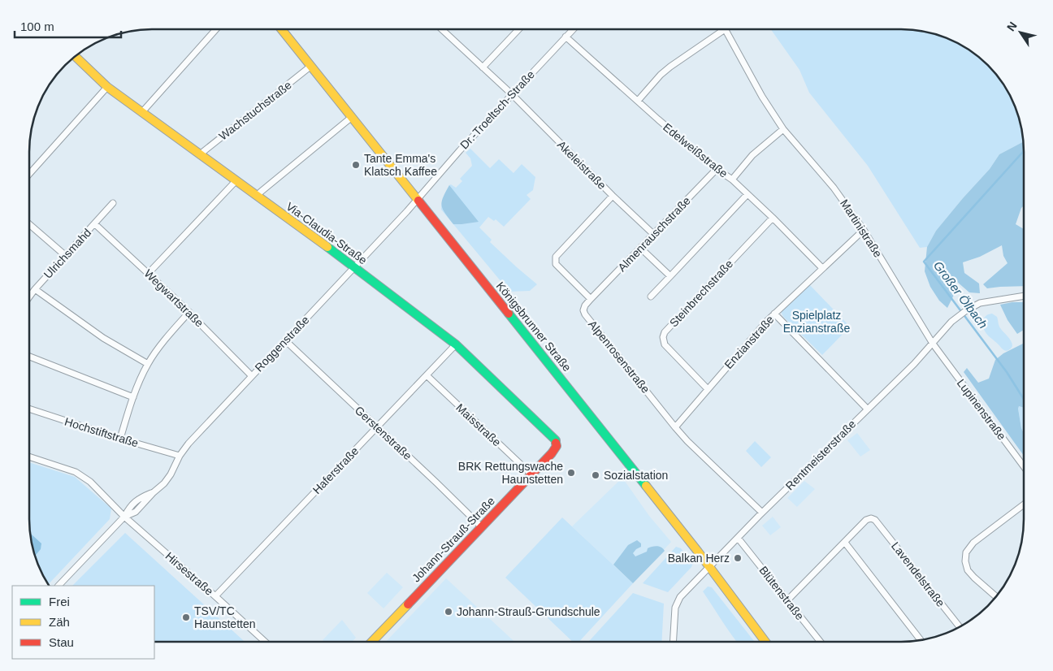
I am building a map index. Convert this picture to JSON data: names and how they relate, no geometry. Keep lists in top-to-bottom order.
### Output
{
  "streets": {
    "street": [
      "Dr.-Troeltsch-Straße",
      "Wachstuchstraße",
      "Edelweißstraße",
      "Akeleistraße",
      "Martinistraße",
      "Via-Claudia-Straße",
      "Almenrauschstraße",
      "Ulrichsmahd",
      "Steinbrechstraße",
      "Wegwartstraße",
      "Königsbrunner Straße",
      "Enzianstraße",
      "Roggenstraße",
      "Alpenrosenstraße",
      "Lupinenstraße",
      "Maisstraße",
      "Hochstiftstraße",
      "Gerstenstraße",
      "Rentmeisterstraße",
      "Haferstraße",
      "Johann-Strauß-Straße",
      "Hirsestraße",
      "Lavendelstraße",
      "Blütenstraße"
    ]
  },
  "crossings": [
    ["Dr.-Troeltsch-Straße", "Edelweißstraße"],
    ["Dr.-Troeltsch-Straße", "Akeleistraße"],
    ["Dr.-Troeltsch-Straße", "Königsbrunner Straße"],
    ["Dr.-Troeltsch-Straße", "Roggenstraße"],
    ["Wachstuchstraße", "Via-Claudia-Straße"],
    ["Wachstuchstraße", "Königsbrunner Straße"],
    ["Edelweißstraße", "Almenrauschstraße"],
    ["Edelweißstraße", "Steinbrechstraße"],
    ["Edelweißstraße", "Enzianstraße"],
    ["Akeleistraße", "Almenrauschstraße"],
    ["Martinistraße", "Enzianstraße"],
    ["Martinistraße", "Lupinenstraße"],
    ["Martinistraße", "Rentmeisterstraße"],
    ["Via-Claudia-Straße", "Roggenstraße"],
    ["Via-Claudia-Straße", "Haferstraße"],
    ["Via-Claudia-Straße", "Johann-Strauß-Straße"],
    ["Almenrauschstraße", "Alpenrosenstraße"],
    ["Ulrichsmahd", "Wegwartstraße"],
    ["Steinbrechstraße", "Enzianstraße"],
    ["Wegwartstraße", "Roggenstraße"],
    ["Königsbrunner Straße", "Roggenstraße"],
    ["Königsbrunner Straße", "Rentmeisterstraße"],
    ["Enzianstraße", "Alpenrosenstraße"],
    ["Roggenstraße", "Hochstiftstraße"],
    ["Roggenstraße", "Gerstenstraße"],
    ["Roggenstraße", "Hirsestraße"],
    ["Alpenrosenstraße", "Rentmeisterstraße"],
    ["Lupinenstraße", "Rentmeisterstraße"],
    ["Maisstraße", "Haferstraße"],
    ["Maisstraße", "Johann-Strauß-Straße"],
    ["Gerstenstraße", "Haferstraße"],
    ["Gerstenstraße", "Johann-Strauß-Straße"],
    ["Rentmeisterstraße", "Blütenstraße"],
    ["Haferstraße", "Hirsestraße"]
  ],
  "water": ["Großer Ölbach"],
  "parks": ["Spielplatz Enzianstraße"],
  "places": [
    "Tante Emma's Klatsch Kaffee",
    "BRK Rettungswache Haunstetten",
    "Sozialstation",
    "Balkan Herz",
    "Johann-Strauß-Grundschule",
    "TSV/TC Haunstetten"
  ],
  "legend": ["Frei", "Zäh", "Stau"],
  "scale_bar": "100 m",
  "north": "top left"
}
